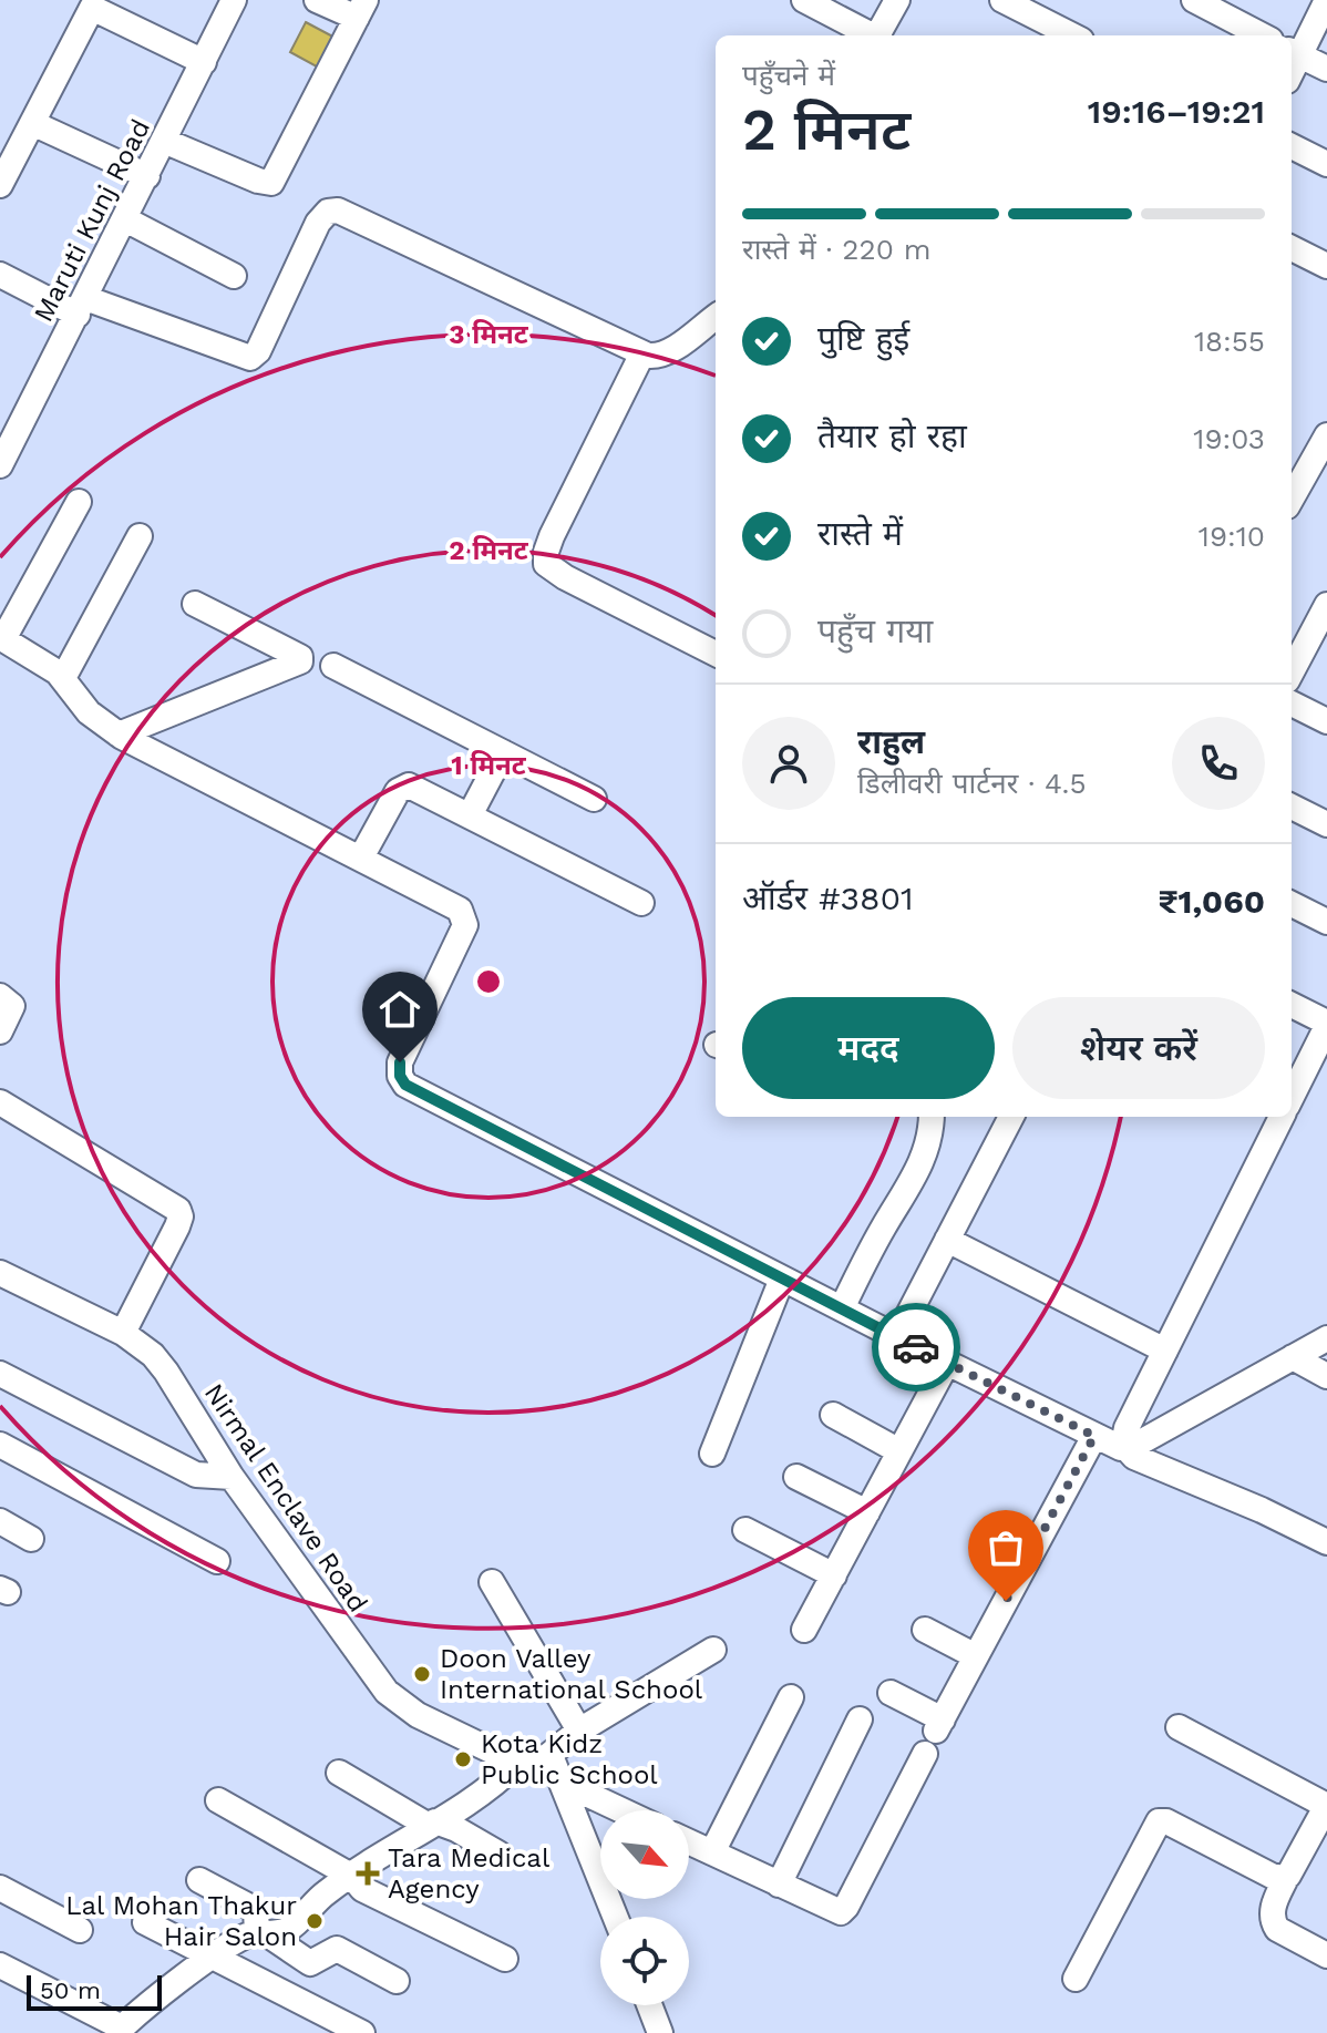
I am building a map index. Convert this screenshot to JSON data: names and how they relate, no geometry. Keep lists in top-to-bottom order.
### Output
{
  "streets": {
    "street": ["Maruti Kunj Road", "Nirmal Enclave Road"]
  },
  "places": {
    "other": ["Doon Valley International School", "Kota Kidz Public School", "Lal Mohan Thakur Hair Salon"],
    "health": ["Tara Medical Agency"]
  },
  "scale_bar": "50 m",
  "north": "bottom right",
  "page": {
    "heading": ["2 मिनट", "पहुँचने में", "19:16–19:21"],
    "panel": [
      "राहुल",
      "डिलीवरी पार्टनर · 4.5",
      "ऑर्डर #3801",
      "₹1,060"
    ],
    "bar": "रास्ते में · 220 m",
    "list": [
      ["पुष्टि हुई", "18:55"],
      ["तैयार हो रहा", "19:03"],
      ["रास्ते में", "19:10"],
      "पहुँच गया"
    ],
    "buttons": ["मदद", "शेयर करें"],
    "scale": "50 m"
  },
  "rings": ["3 मिनट", "2 मिनट", "1 मिनट"]
}
